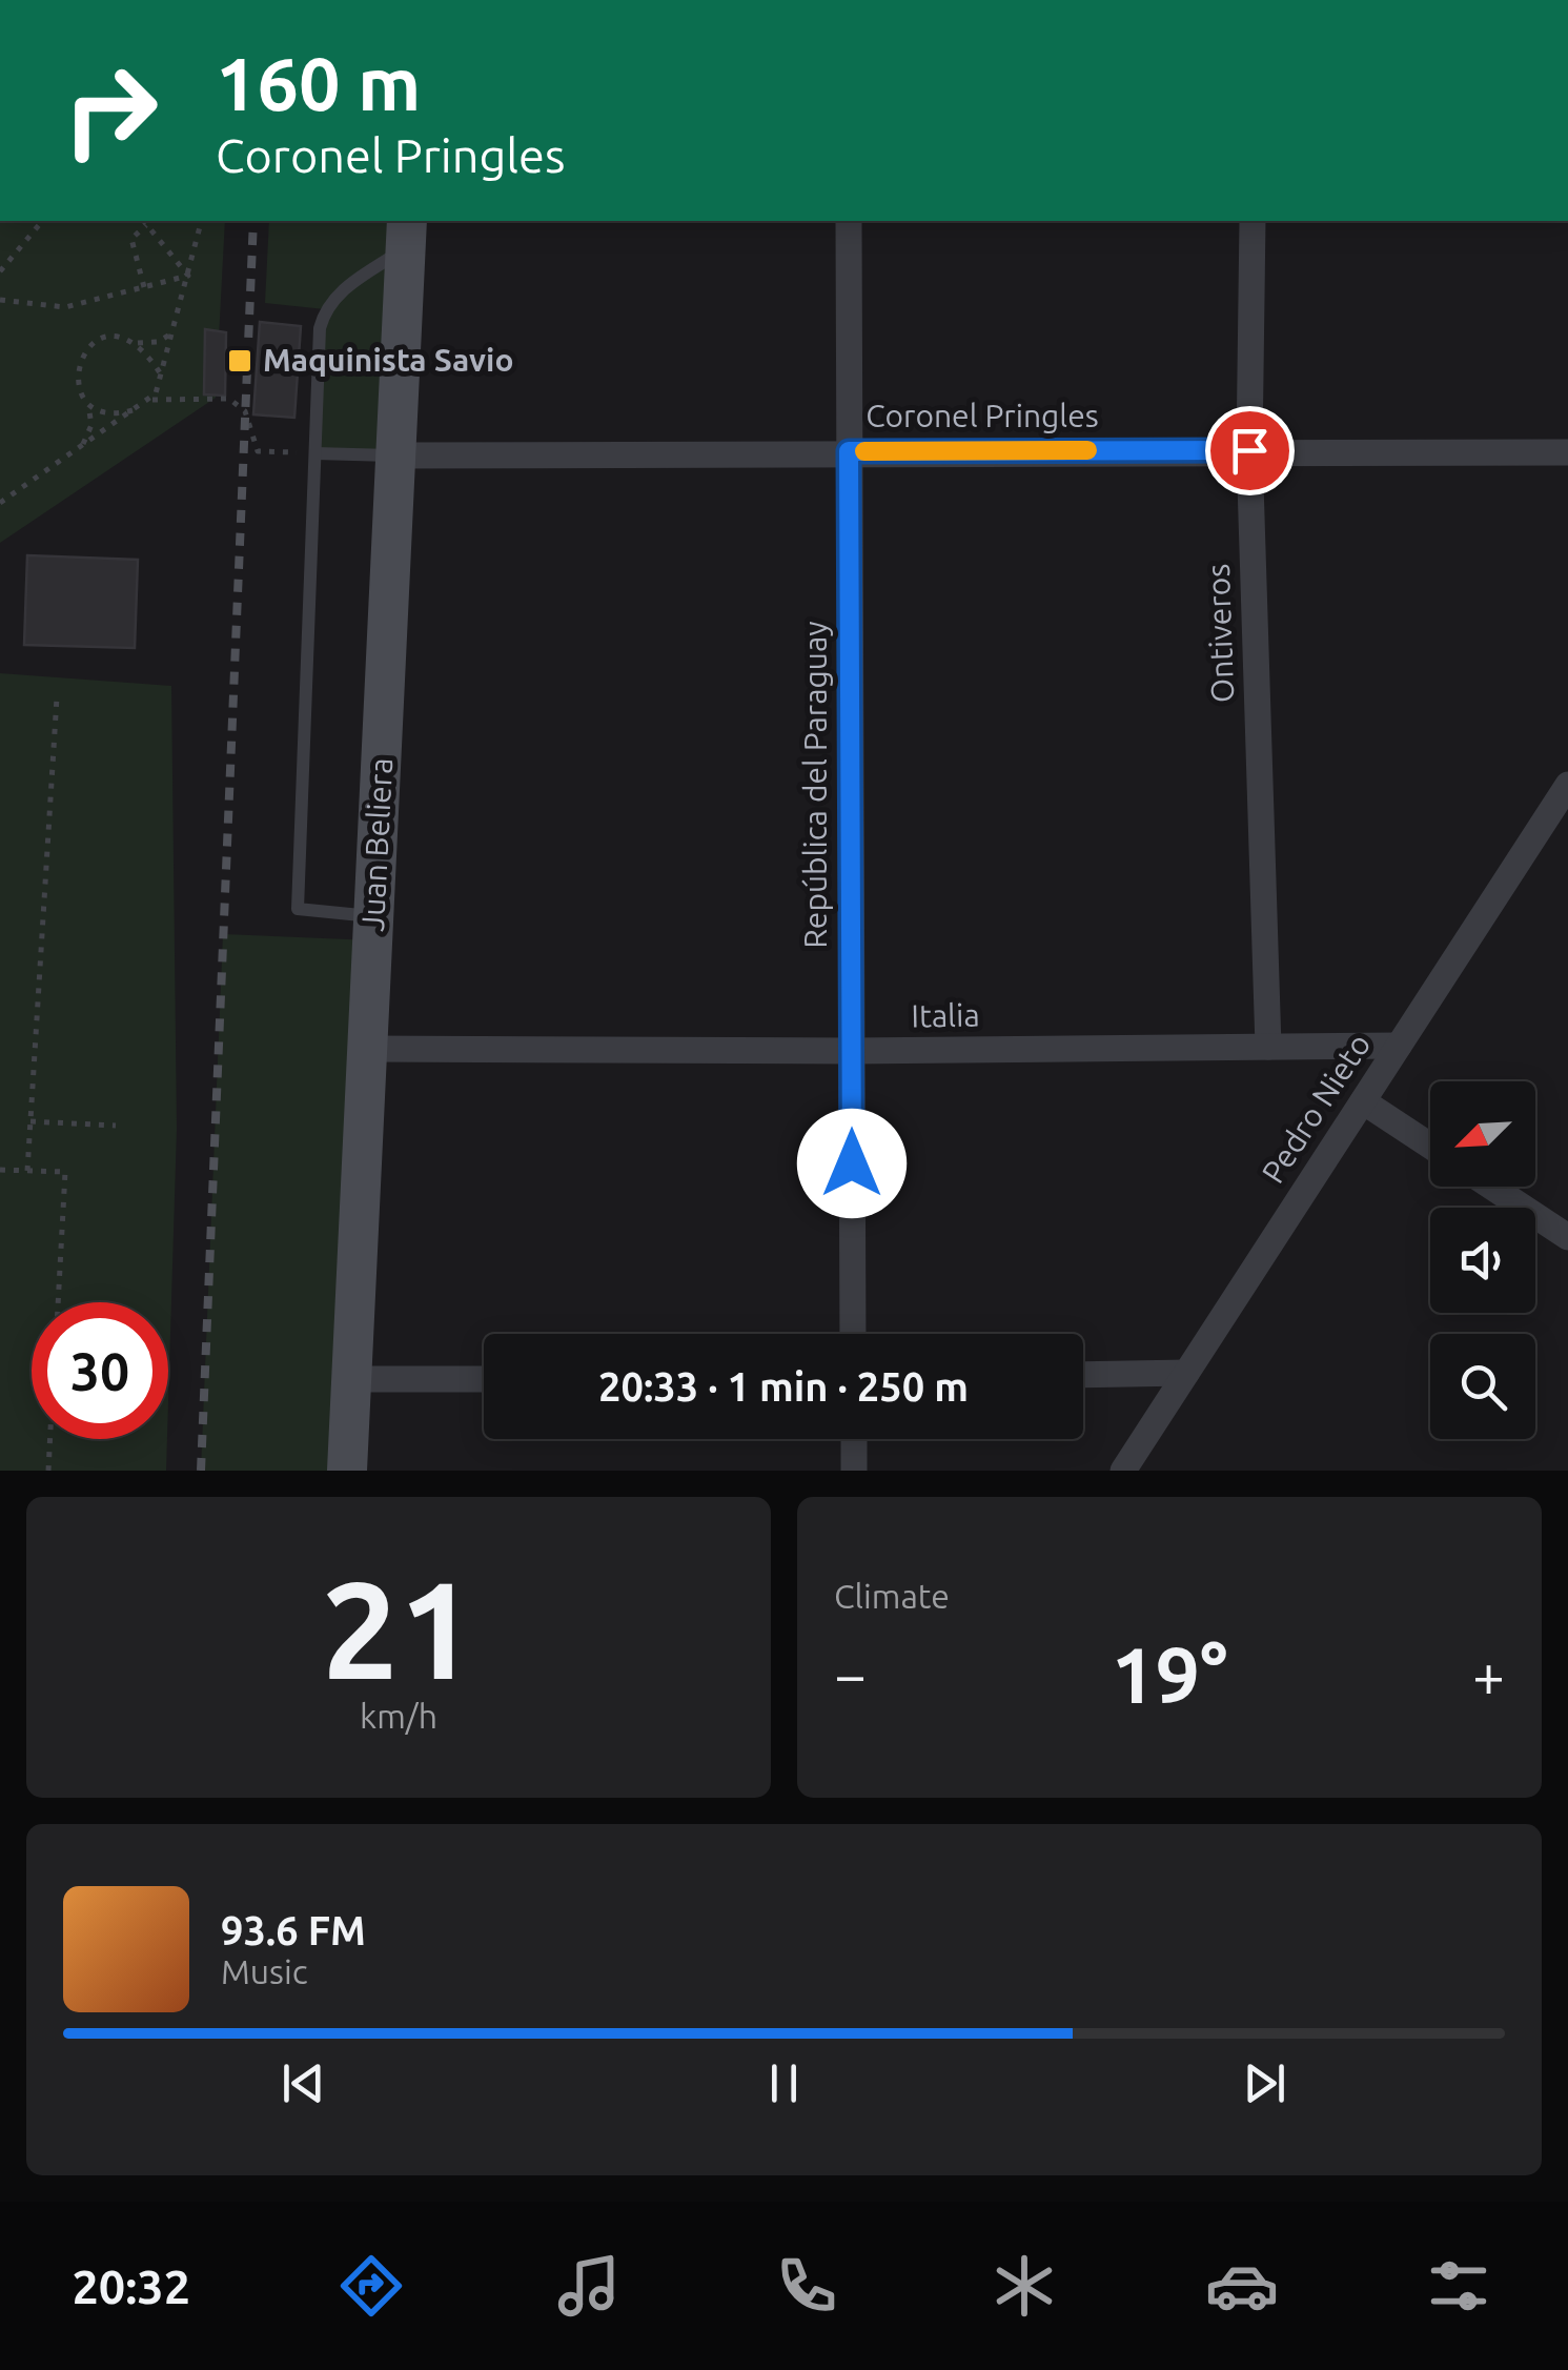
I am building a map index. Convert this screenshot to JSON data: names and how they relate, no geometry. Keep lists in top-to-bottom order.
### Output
{
  "streets": {
    "street": [
      "Coronel Pringles",
      "Ontiveros",
      "República del Paraguay",
      "Juan Beliera",
      "Italia",
      "Pedro Nieto"
    ]
  },
  "crossings": [
    ["Coronel Pringles", "Ontiveros"],
    ["Coronel Pringles", "República del Paraguay"],
    ["Coronel Pringles", "Juan Beliera"],
    ["Ontiveros", "Italia"],
    ["República del Paraguay", "Italia"],
    ["Juan Beliera", "Italia"],
    ["Italia", "Pedro Nieto"]
  ],
  "places": {
    "transit": ["Maquinista Savio"]
  },
  "north": "bottom left",
  "page": {
    "turn": ["160 m", "Coronel Pringles"],
    "limit": "30",
    "trip": "20:33 · 1 min · 250 m",
    "tile": [
      ["21", "km/h"],
      "Climate"
    ],
    "heat": ["−", "19°", "+"],
    "song": ["93.6 FM", "Music"],
    "tabs": "20:32"
  }
}
